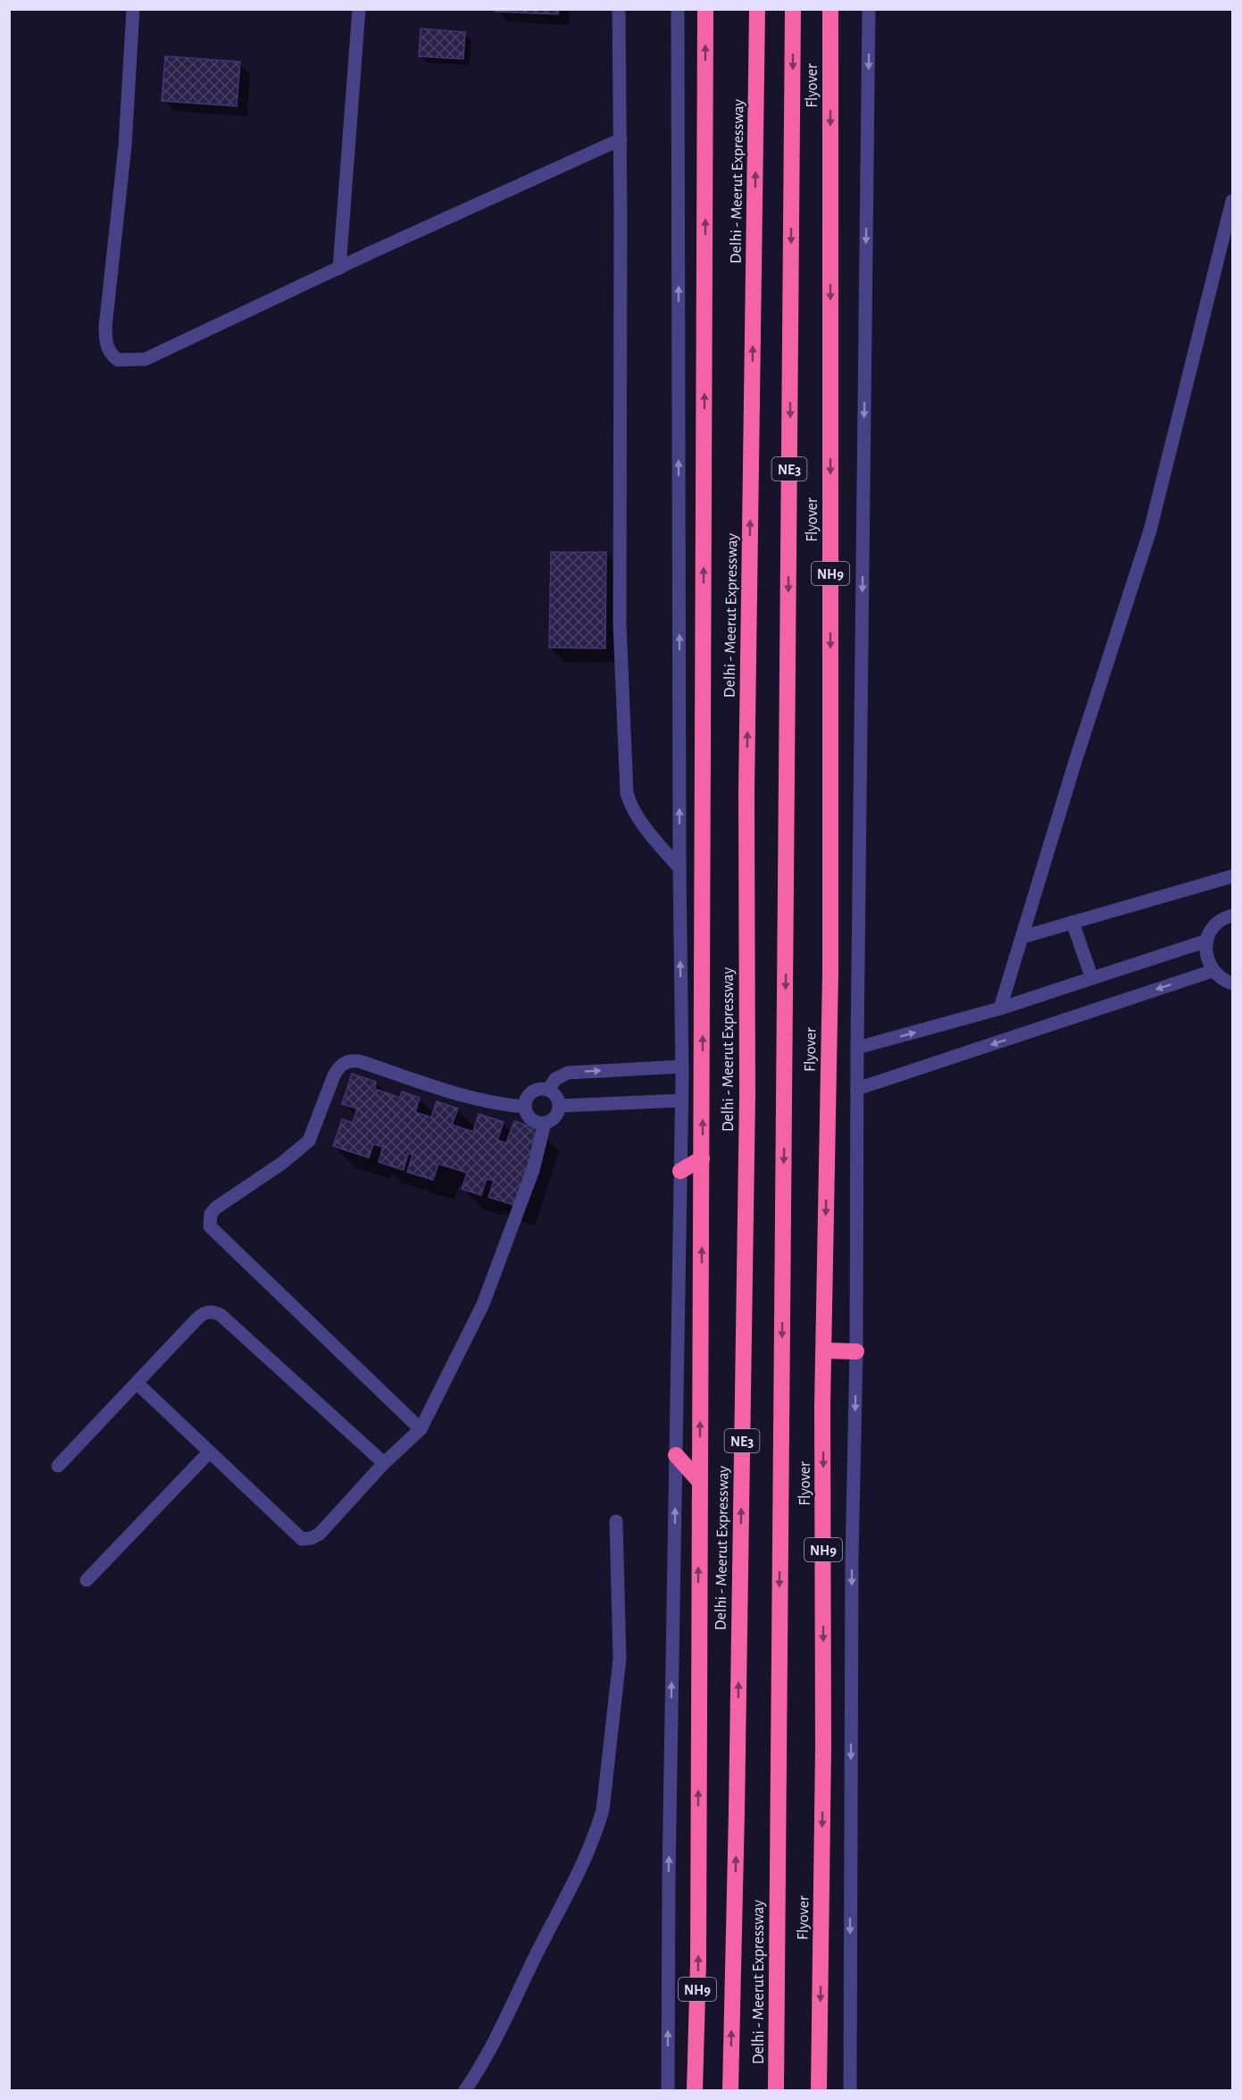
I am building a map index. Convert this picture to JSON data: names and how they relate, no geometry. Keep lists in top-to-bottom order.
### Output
{
  "streets": {
    "highway": [
      "Flyover",
      "Delhi - Meerut Expressway",
      "NE3",
      "NH9"
    ]
  }
}
